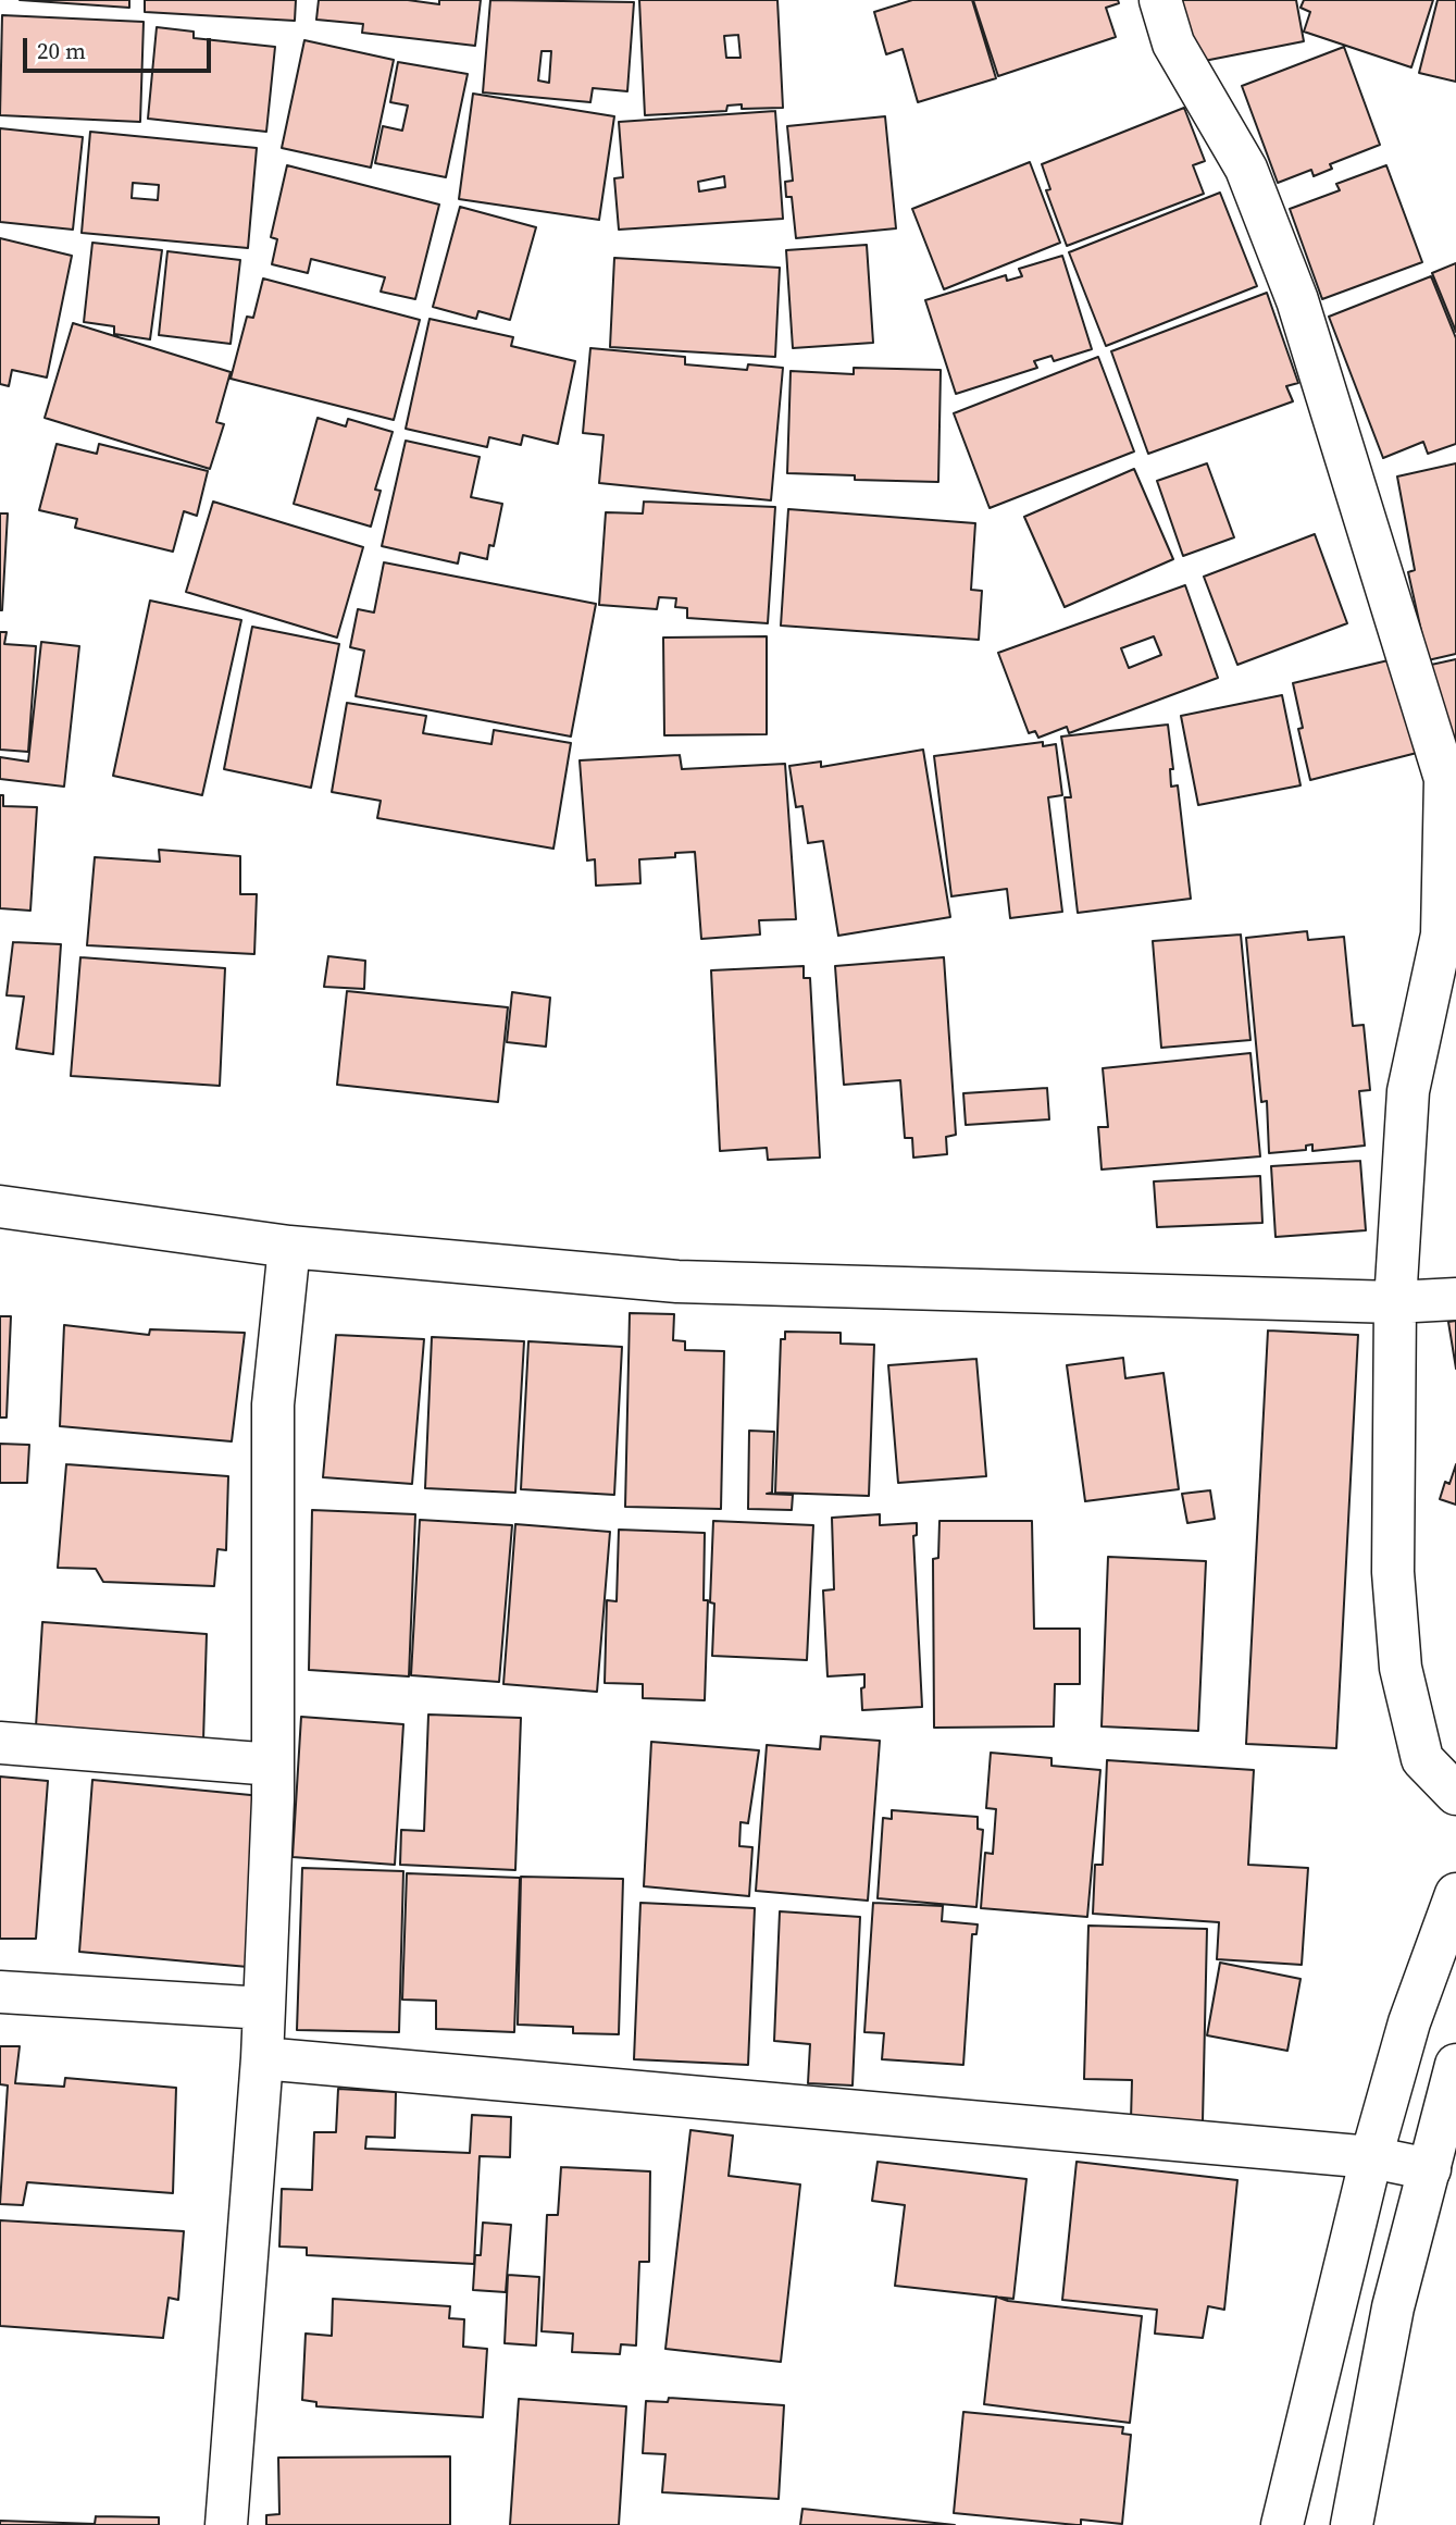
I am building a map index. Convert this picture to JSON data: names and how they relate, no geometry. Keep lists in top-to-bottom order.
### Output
{
  "scale_bar": "20 m"
}
